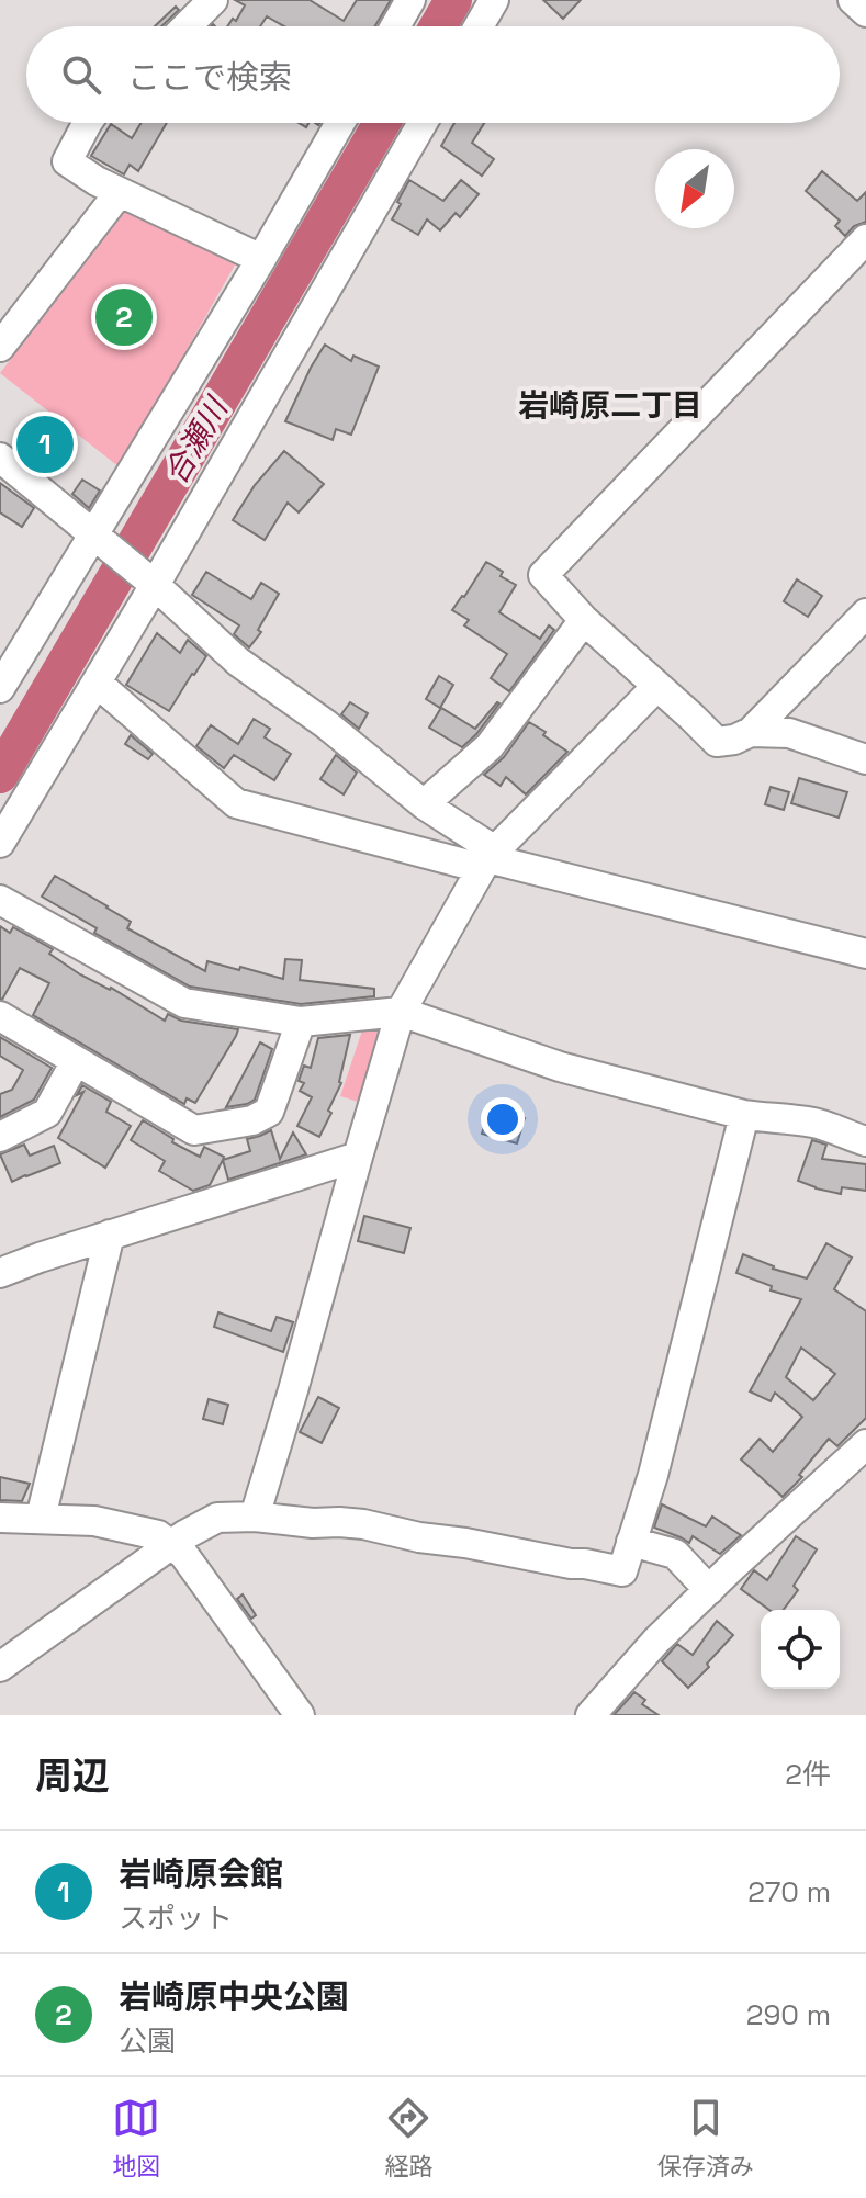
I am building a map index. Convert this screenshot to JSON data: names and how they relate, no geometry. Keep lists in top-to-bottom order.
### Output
{
  "districts": ["岩崎原二丁目"],
  "water": ["合瀬川"],
  "north": "bottom left",
  "page": {
    "search": "ここで検索",
    "pins": ["2", "1"],
    "heading": ["周辺", "2件"],
    "list": [
      {
        "mark": "1",
        "name": "岩崎原会館",
        "note": "スポット",
        "value": "270 m"
      },
      {
        "mark": "2",
        "name": "岩崎原中央公園",
        "note": "公園",
        "value": "290 m"
      }
    ],
    "nav": ["地図", "経路", "保存済み"]
  }
}
